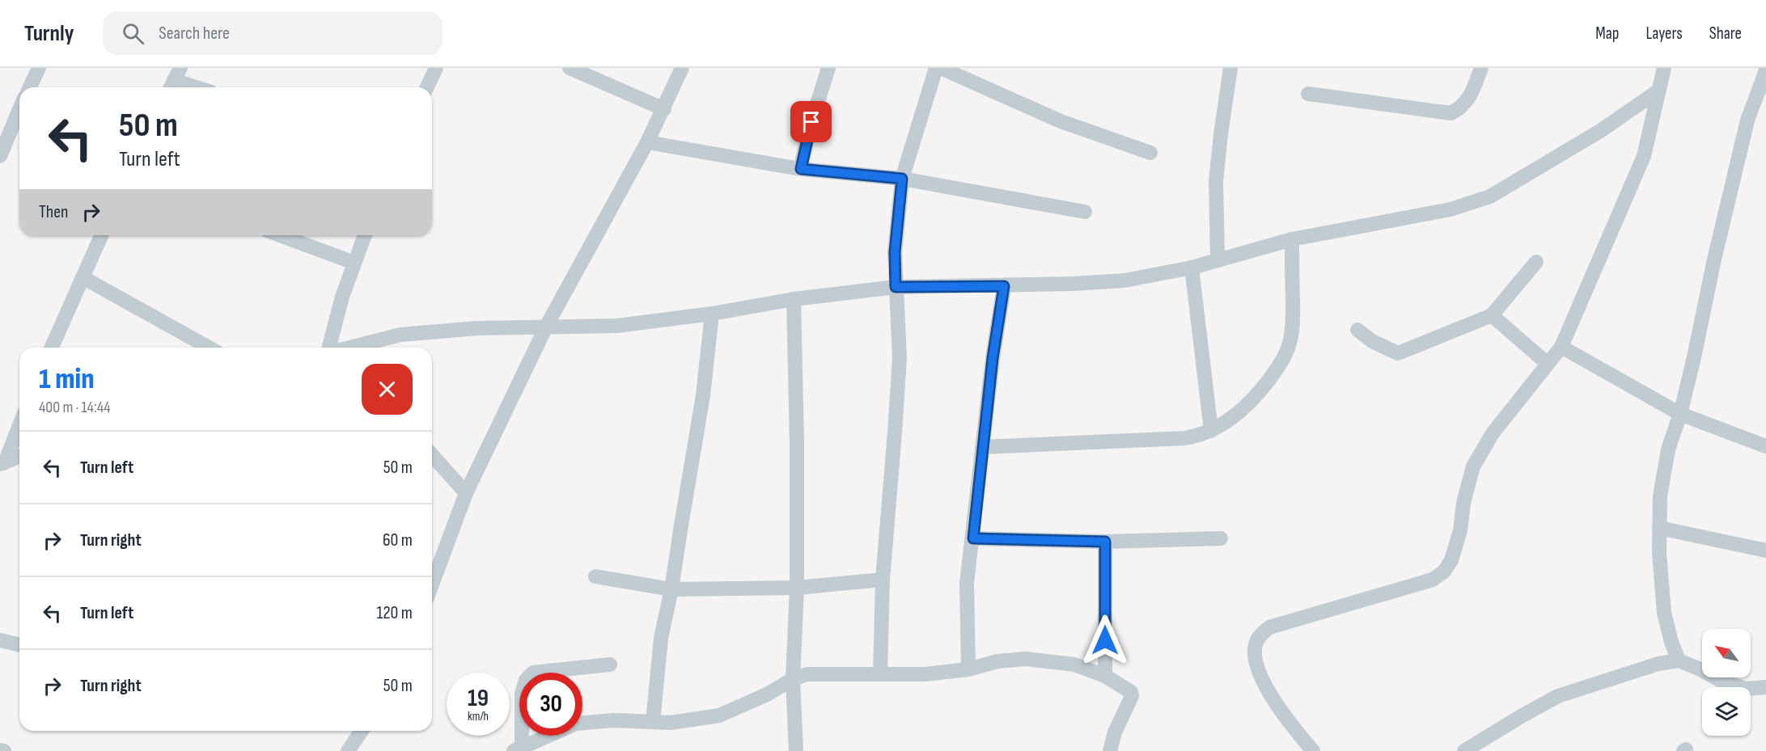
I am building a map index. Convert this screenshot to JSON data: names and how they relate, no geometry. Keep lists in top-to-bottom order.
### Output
{
  "north": "top left",
  "page": {
    "header": "Turnly",
    "search": "Search here",
    "nav": ["Map", "Layers", "Share"],
    "turn": ["50 m", "Turn left"],
    "then": "Then",
    "heading": ["1 min", "400 m · 14:44"],
    "list": [
      {
        "name": "Turn left",
        "value": "50 m"
      },
      {
        "name": "Turn right",
        "value": "60 m"
      },
      {
        "name": "Turn left",
        "value": "120 m"
      },
      {
        "name": "Turn right",
        "value": "50 m"
      }
    ],
    "speed": "19 km/h",
    "limit": "30"
  }
}
